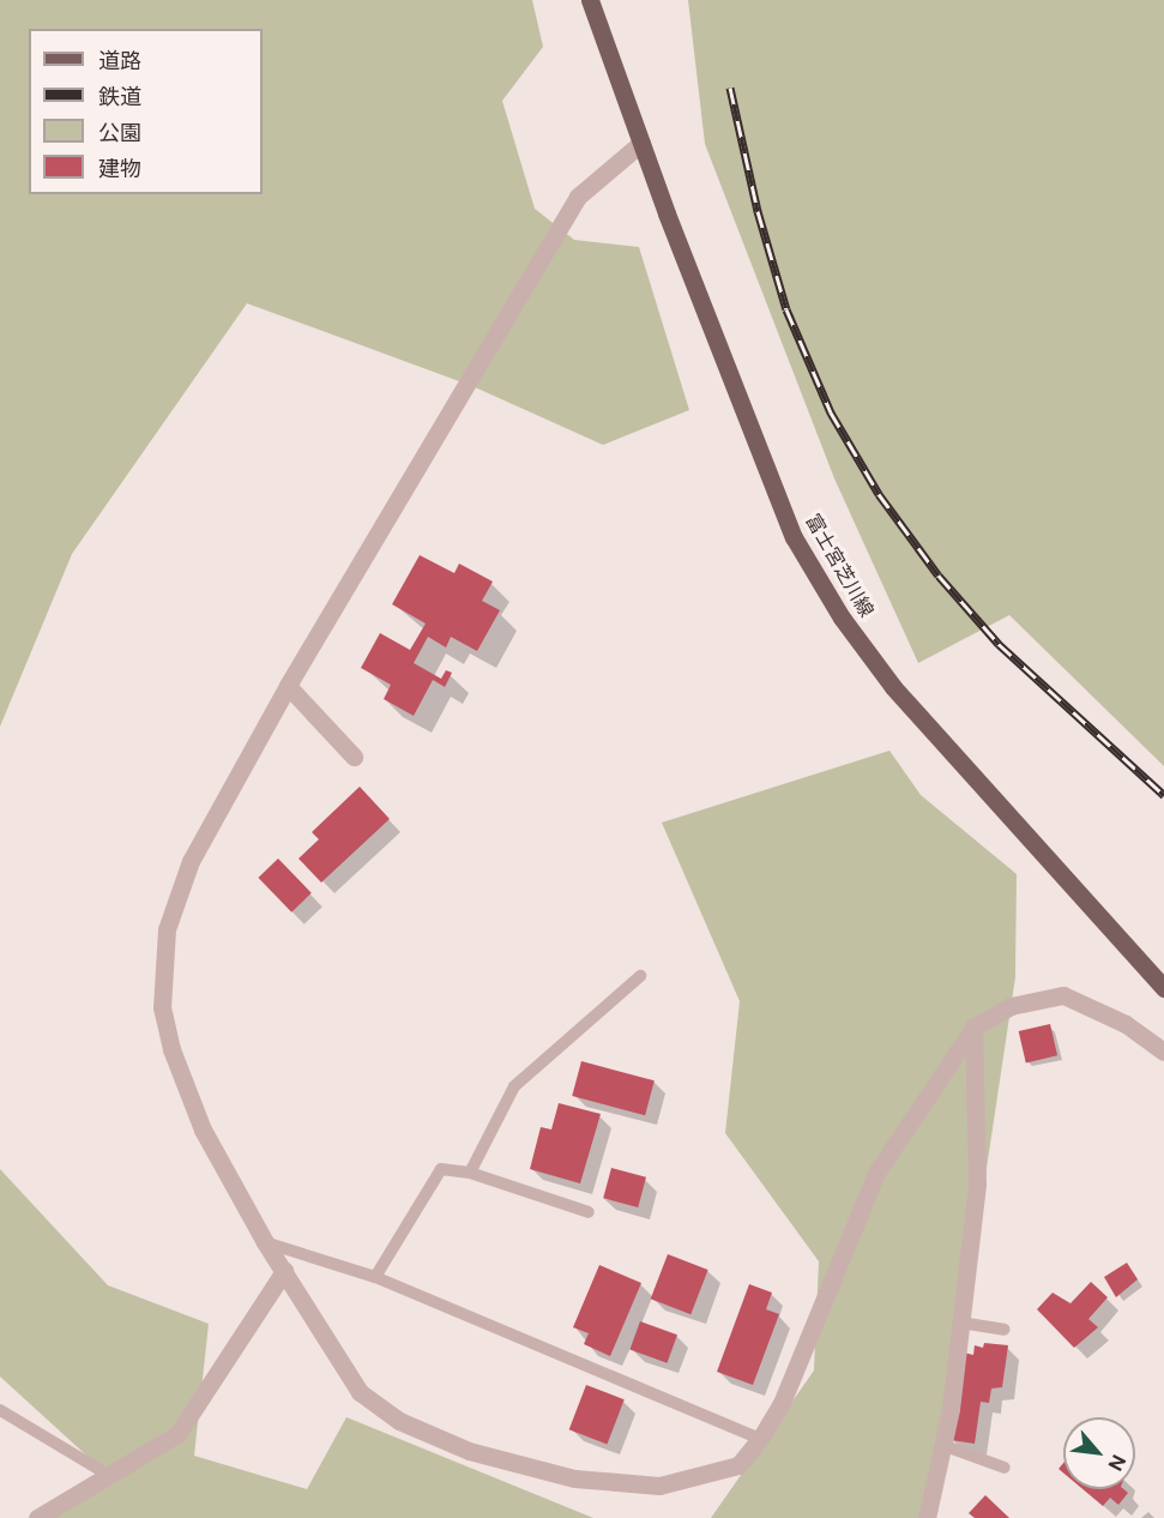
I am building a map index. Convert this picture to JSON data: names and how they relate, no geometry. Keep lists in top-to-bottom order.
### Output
{
  "streets": {
    "main road": ["富士宮芝川線"]
  },
  "legend": [
    "道路",
    "鉄道",
    "公園",
    "建物"
  ],
  "north": "bottom right"
}
